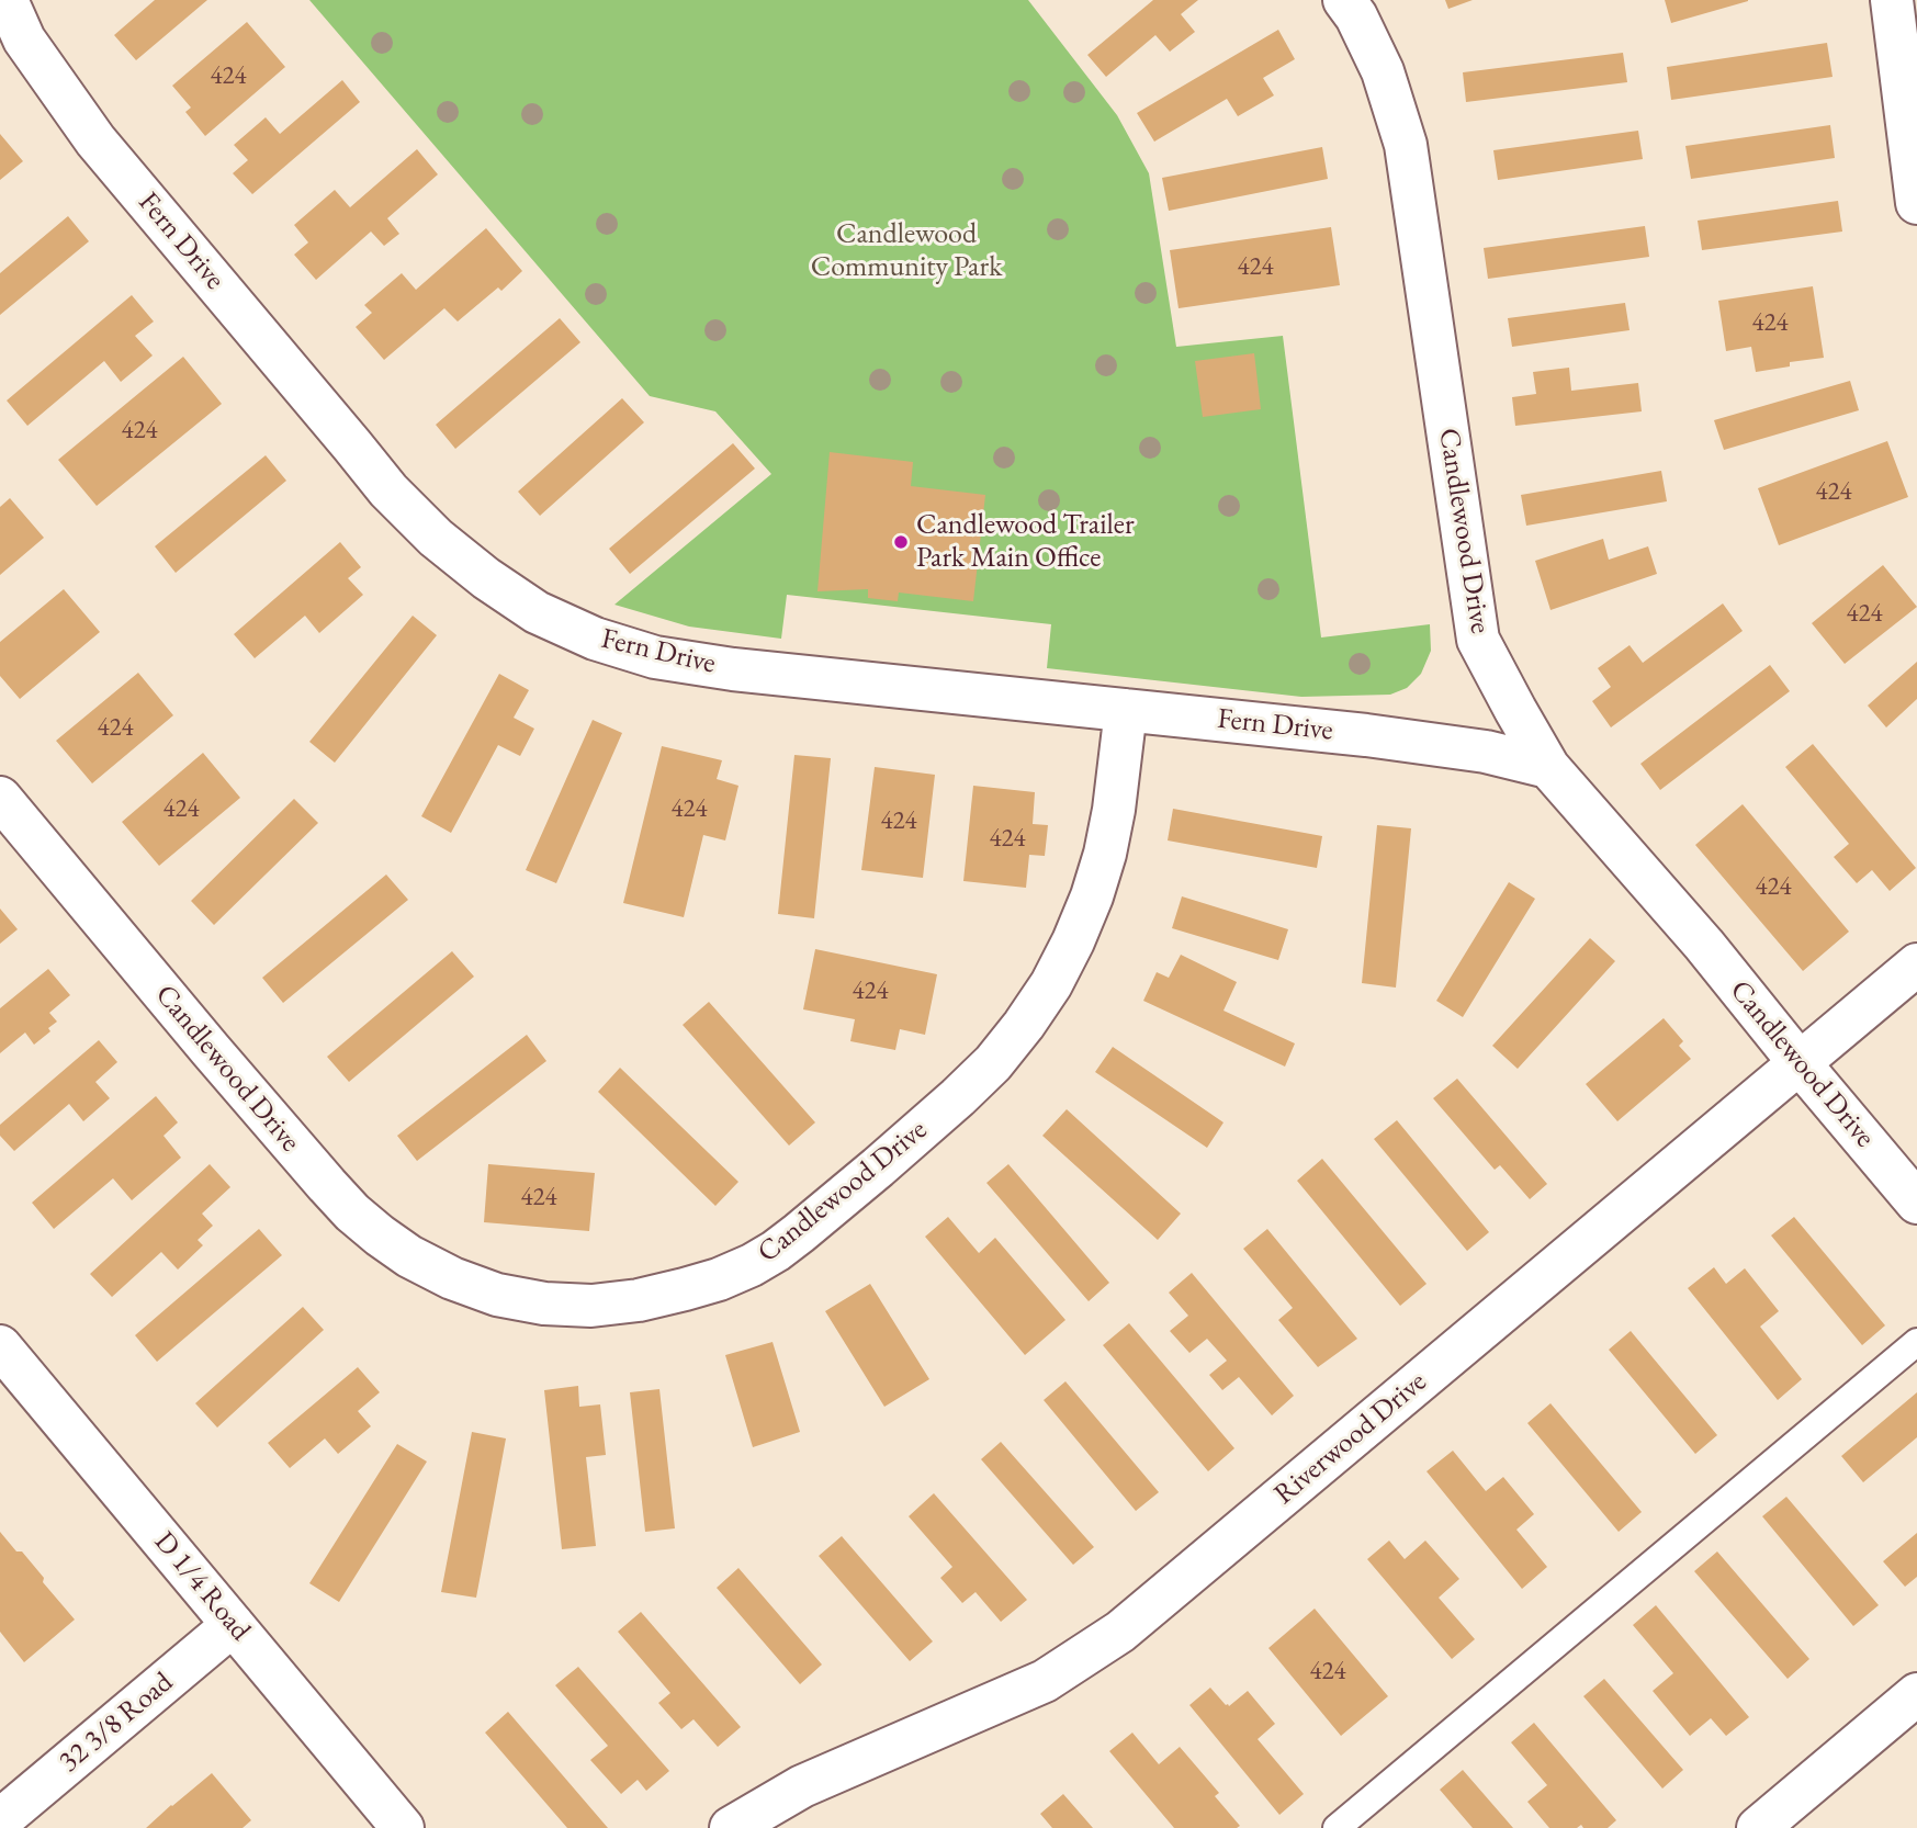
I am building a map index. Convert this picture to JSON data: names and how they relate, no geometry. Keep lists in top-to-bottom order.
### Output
{
  "streets": {
    "street": [
      "Fern Drive",
      "Candlewood Drive",
      "Riverwood Drive",
      "D 1/4 Road",
      "32 3/8 Road"
    ]
  },
  "crossings": [
    ["Fern Drive", "Candlewood Drive"],
    ["Candlewood Drive", "Riverwood Drive"],
    ["D 1/4 Road", "32 3/8 Road"]
  ],
  "parks": ["Candlewood Community Park"],
  "places": ["Candlewood Trailer Park Main Office"],
  "house_numbers": [
    "424",
    "424",
    "424",
    "424",
    "424",
    "424",
    "424",
    "424",
    "424",
    "424",
    "424",
    "424",
    "424",
    "424",
    "424"
  ]
}
